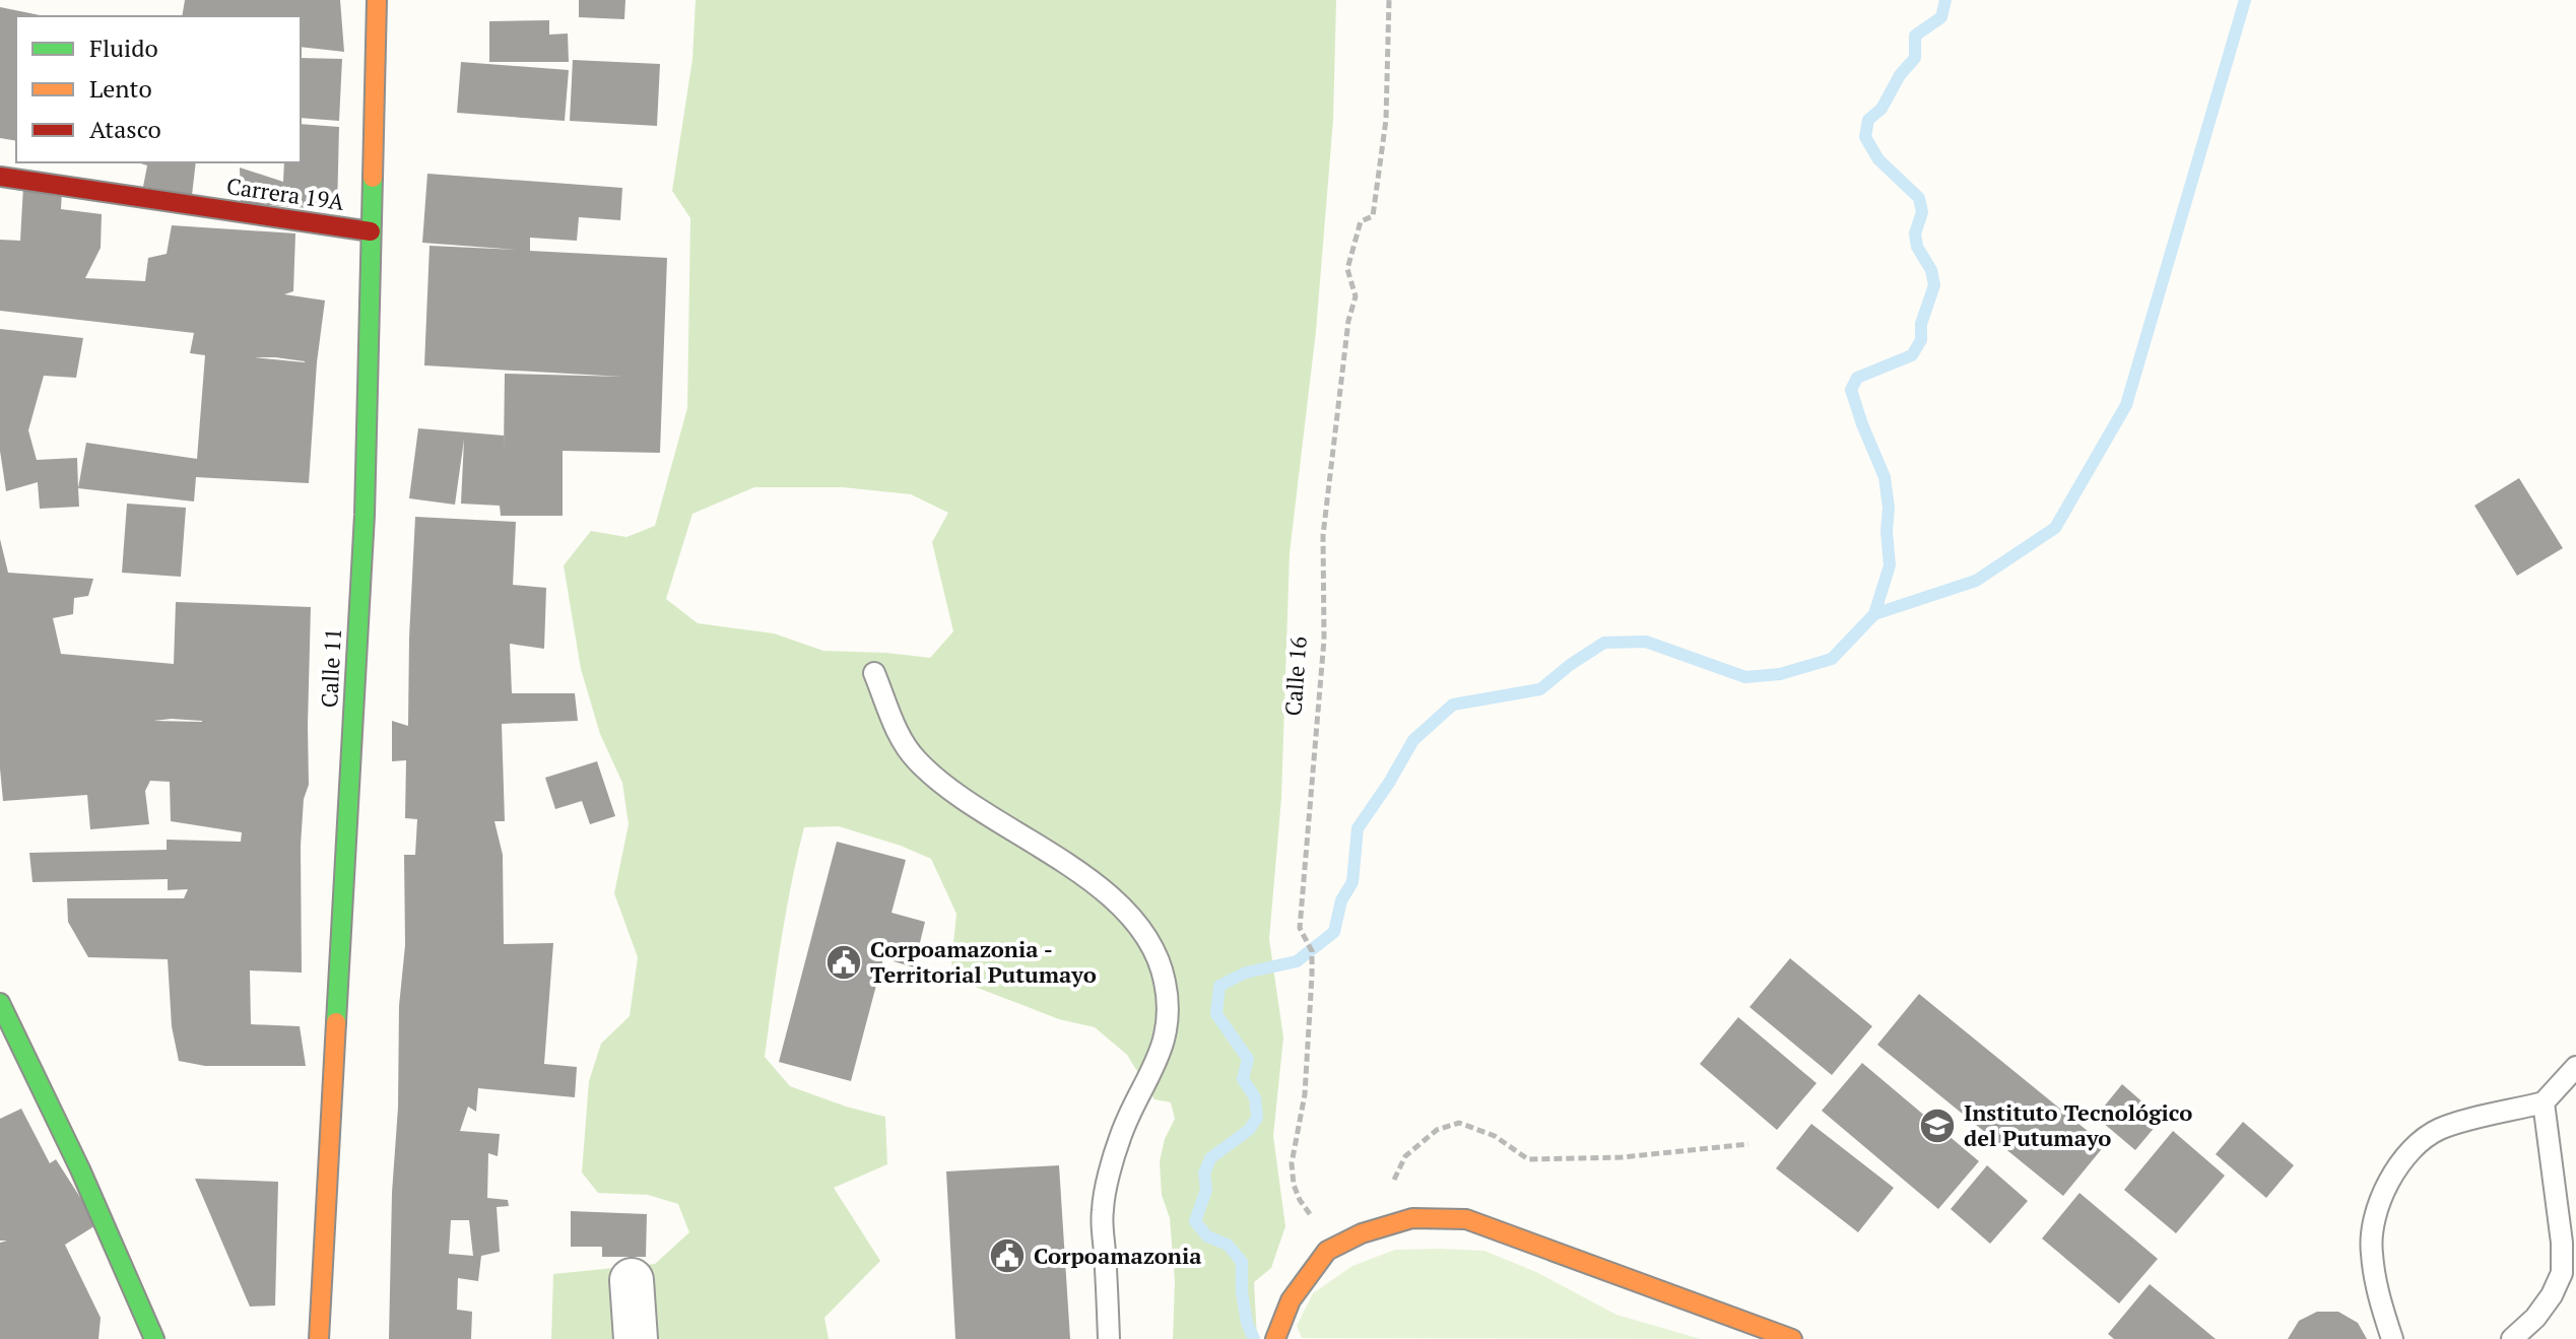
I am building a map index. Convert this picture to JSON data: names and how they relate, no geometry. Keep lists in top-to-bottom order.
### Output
{
  "streets": {
    "street": ["Carrera 19A", "Calle 11"],
    "path": ["Calle 16"]
  },
  "crossings": [
    ["Carrera 19A", "Calle 11"]
  ],
  "places": {
    "public building": ["Corpoamazonia - Territorial Putumayo", "Corpoamazonia"],
    "school or university": ["Instituto Tecnológico del Putumayo"]
  },
  "legend": ["Fluido", "Lento", "Atasco"]
}
